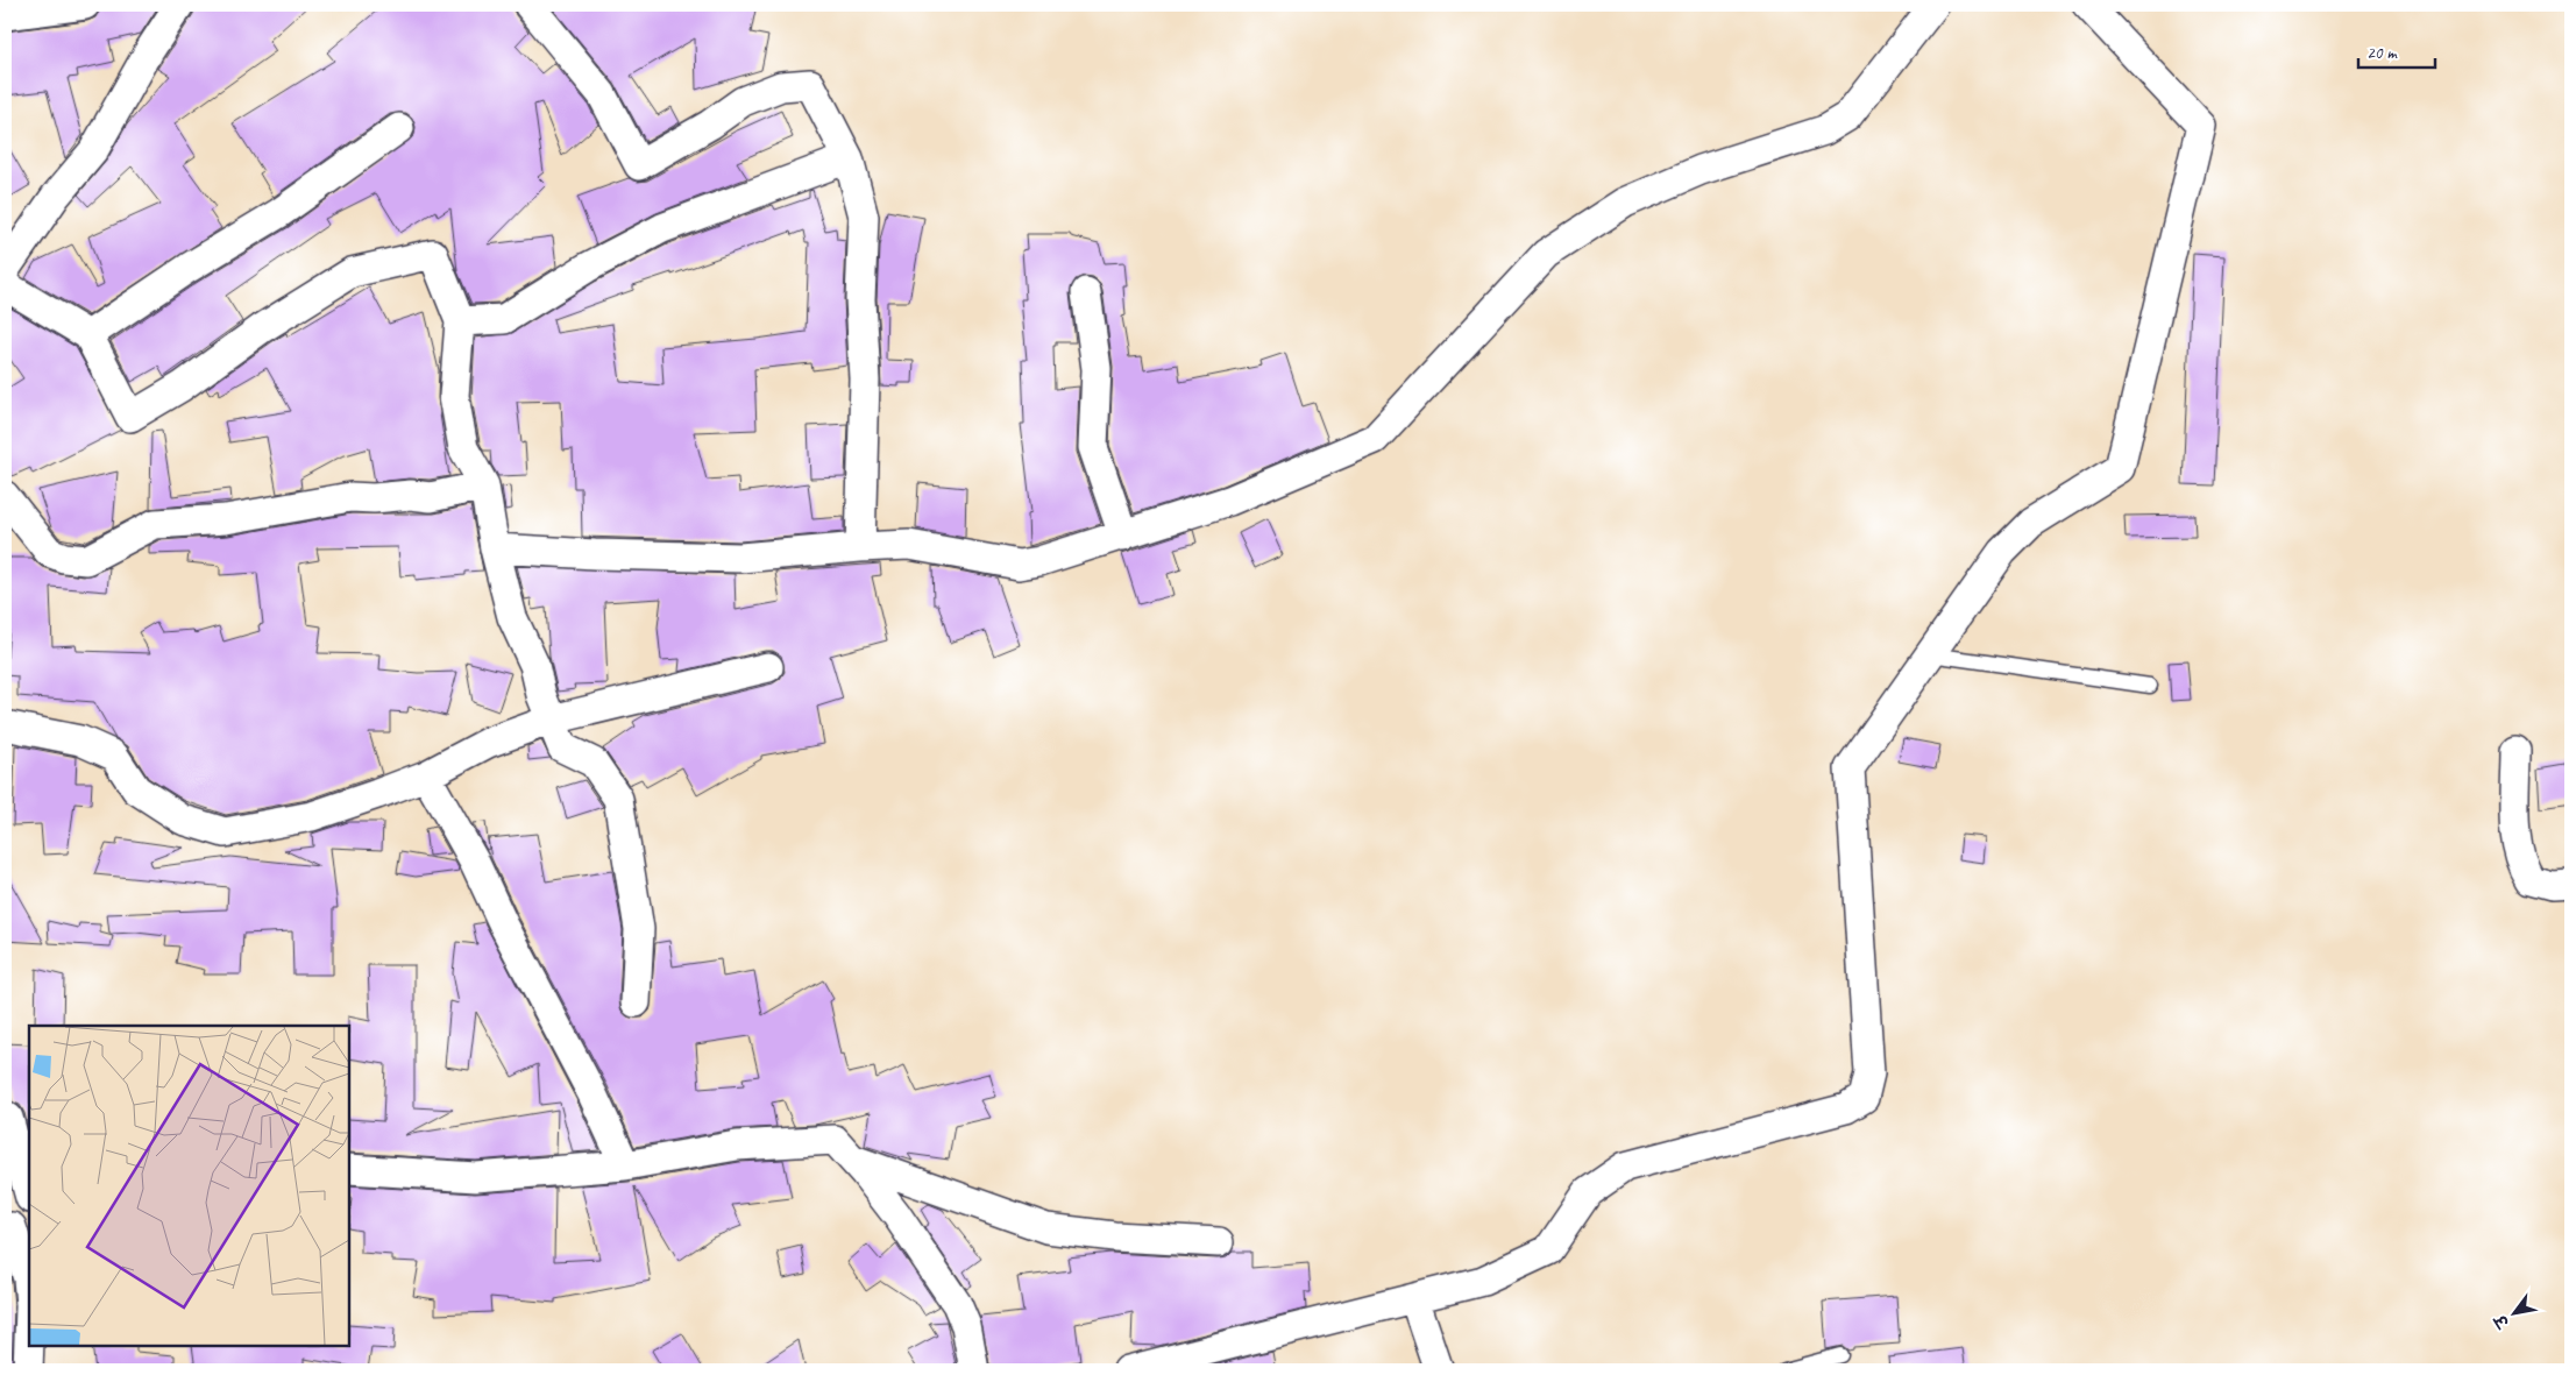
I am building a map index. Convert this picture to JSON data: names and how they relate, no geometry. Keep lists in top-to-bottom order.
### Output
{
  "scale_bar": "20 m",
  "north": "bottom left"
}
